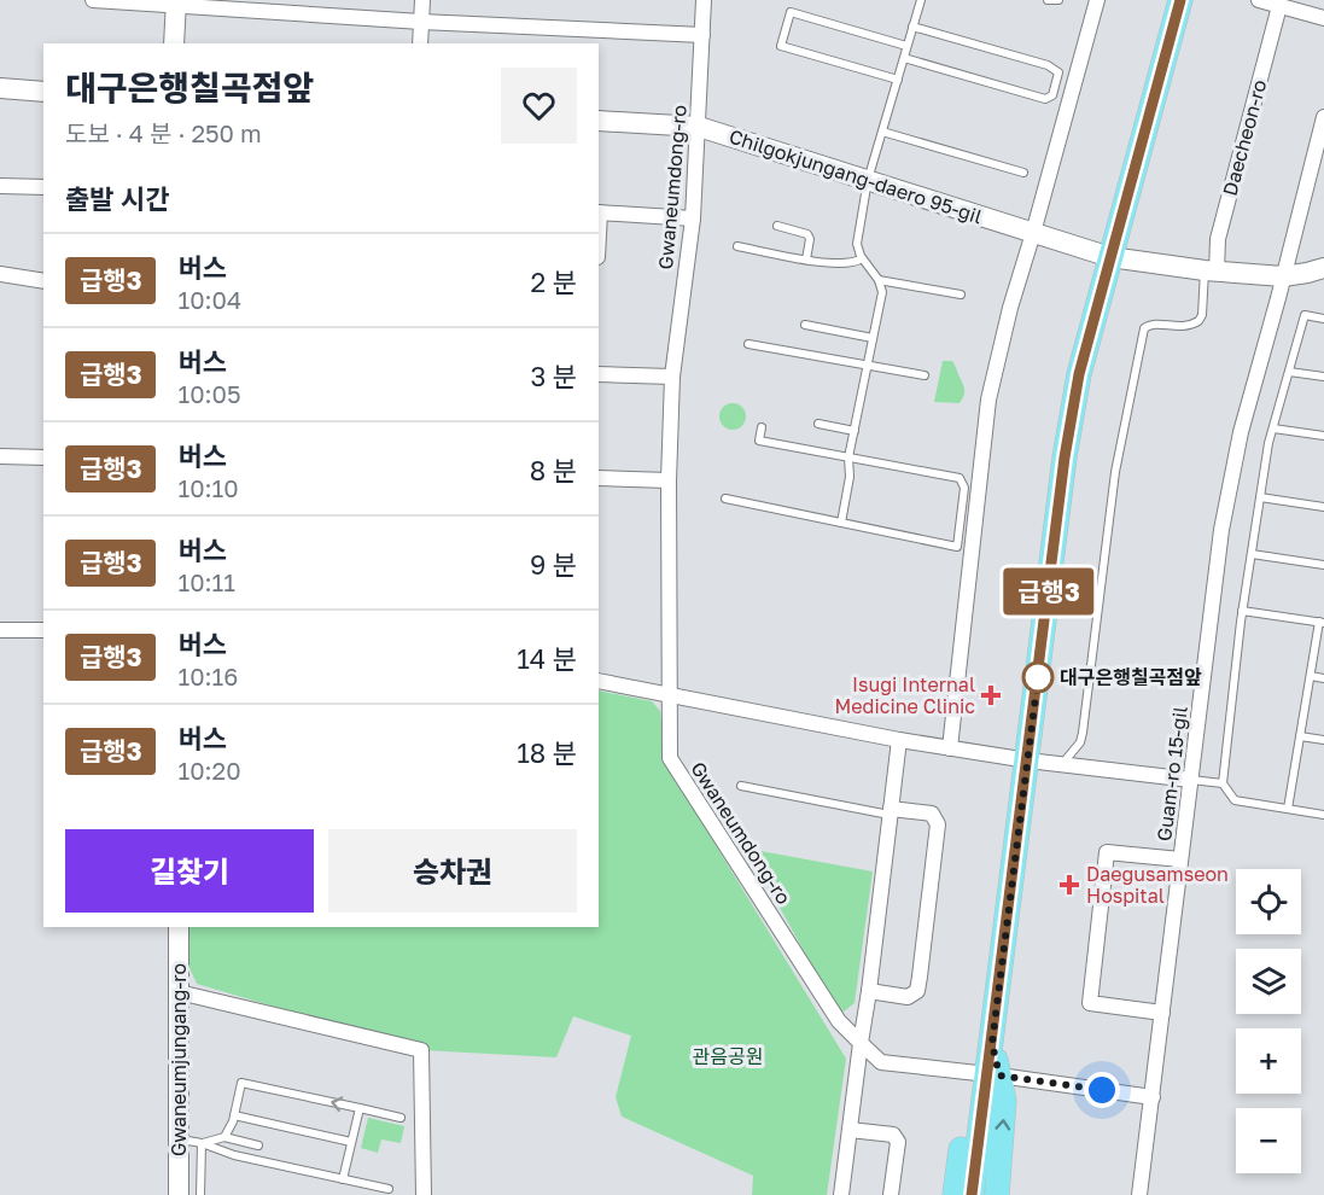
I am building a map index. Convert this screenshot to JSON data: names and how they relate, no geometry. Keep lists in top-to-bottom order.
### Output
{
  "streets": {
    "main road": ["Chilgokjungang-daero 95-gil", "Gwaneumjungang-ro"],
    "street": ["Daecheon-ro", "Gwaneumdong-ro", "Guam-ro 15-gil"]
  },
  "crossings": [
    ["Chilgokjungang-daero 95-gil", "Gwaneumdong-ro"],
    ["Gwaneumdong-ro", "Guam-ro 15-gil"]
  ],
  "parks": ["관음공원"],
  "places": {
    "other": ["대구은행칠곡점앞"],
    "health": ["Isugi Internal Medicine Clinic", "Daegusamseon Hospital"]
  },
  "lines": ["bus line 급행3"],
  "page": {
    "on_map": "급행3",
    "heading": [
      ["대구은행칠곡점앞", "도보 · 4 분 · 250 m"],
      "출발 시간"
    ],
    "list": [
      {
        "mark": "급행3",
        "name": "버스",
        "note": "10:04",
        "value": "2 분"
      },
      {
        "mark": "급행3",
        "name": "버스",
        "note": "10:05",
        "value": "3 분"
      },
      {
        "mark": "급행3",
        "name": "버스",
        "note": "10:10",
        "value": "8 분"
      },
      {
        "mark": "급행3",
        "name": "버스",
        "note": "10:11",
        "value": "9 분"
      },
      {
        "mark": "급행3",
        "name": "버스",
        "note": "10:16",
        "value": "14 분"
      },
      {
        "mark": "급행3",
        "name": "버스",
        "note": "10:20",
        "value": "18 분"
      }
    ],
    "buttons": ["길찾기", "승차권"],
    "map_buttons": ["+", "−"]
  }
}
